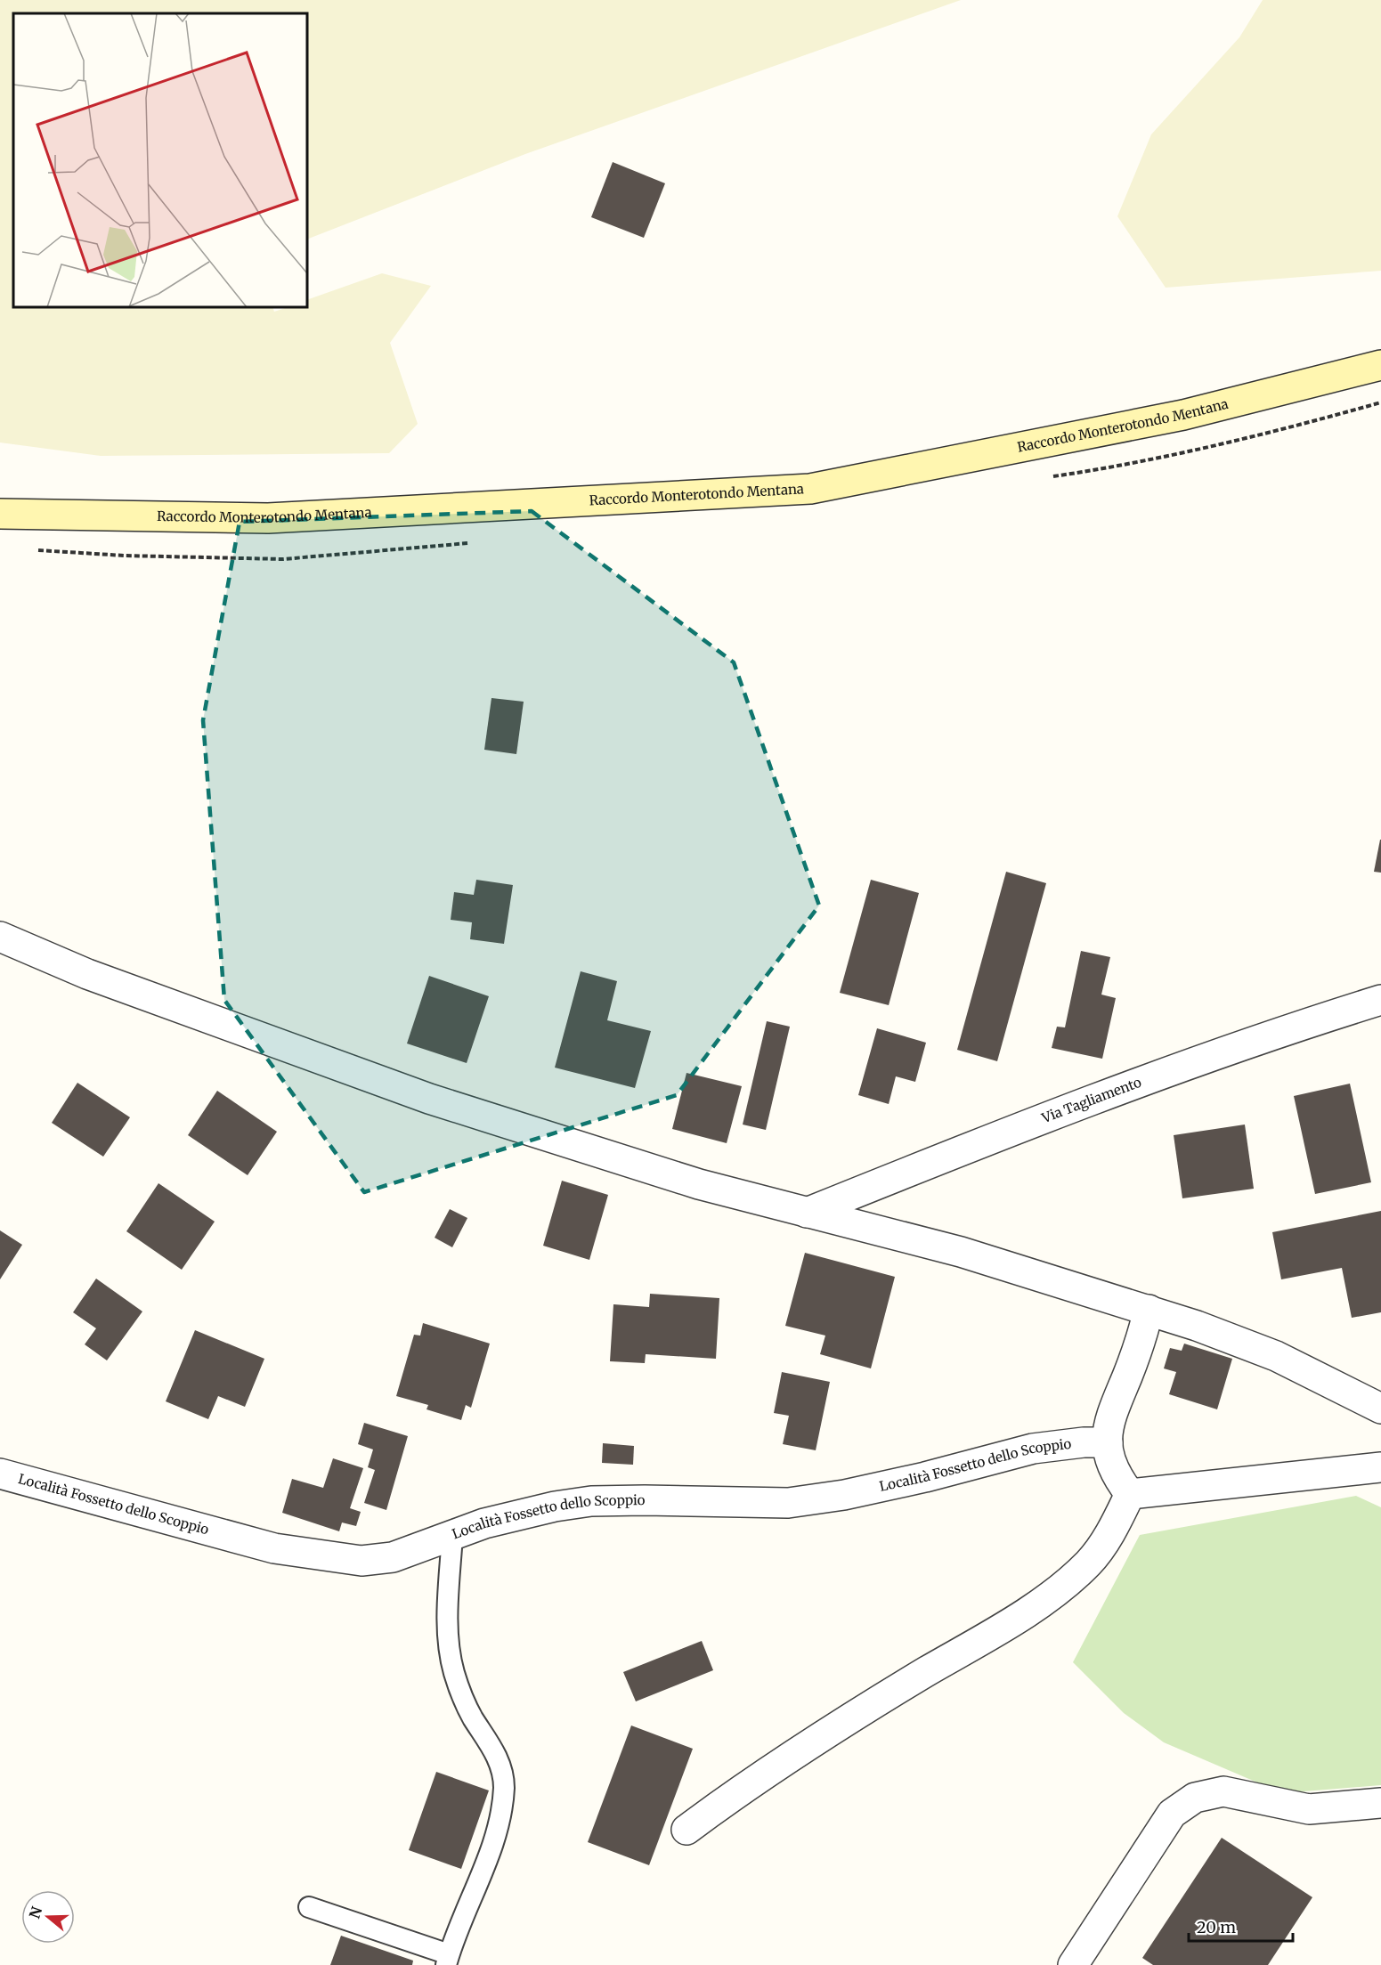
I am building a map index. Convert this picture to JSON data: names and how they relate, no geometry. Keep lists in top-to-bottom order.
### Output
{
  "streets": {
    "main road": ["Raccordo Monterotondo Mentana"],
    "street": ["Via Tagliamento", "Località Fossetto dello Scoppio"]
  },
  "scale_bar": "20 m",
  "north": "left"
}
